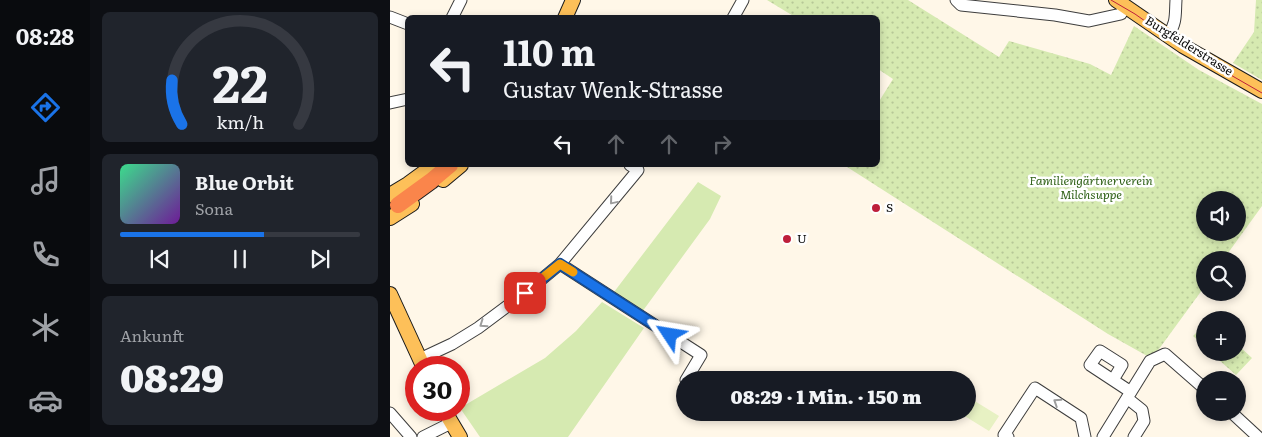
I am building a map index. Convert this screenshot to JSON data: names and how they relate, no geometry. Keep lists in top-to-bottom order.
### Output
{
  "streets": {
    "main road": ["Burgfelderstrasse"]
  },
  "parks": ["Familiengärtnerverein Milchsuppe"],
  "places": ["S", "U"],
  "page": {
    "tabs": "08:28",
    "turn": ["110 m", "Gustav Wenk-Strasse"],
    "song": ["Blue Orbit", "Sona"],
    "map_buttons": ["+", "−"],
    "tile": ["Ankunft", "08:29"],
    "limit": "30",
    "trip": "08:29 · 1 Min. · 150 m",
    "gauge": ["22", "km/h"]
  }
}
